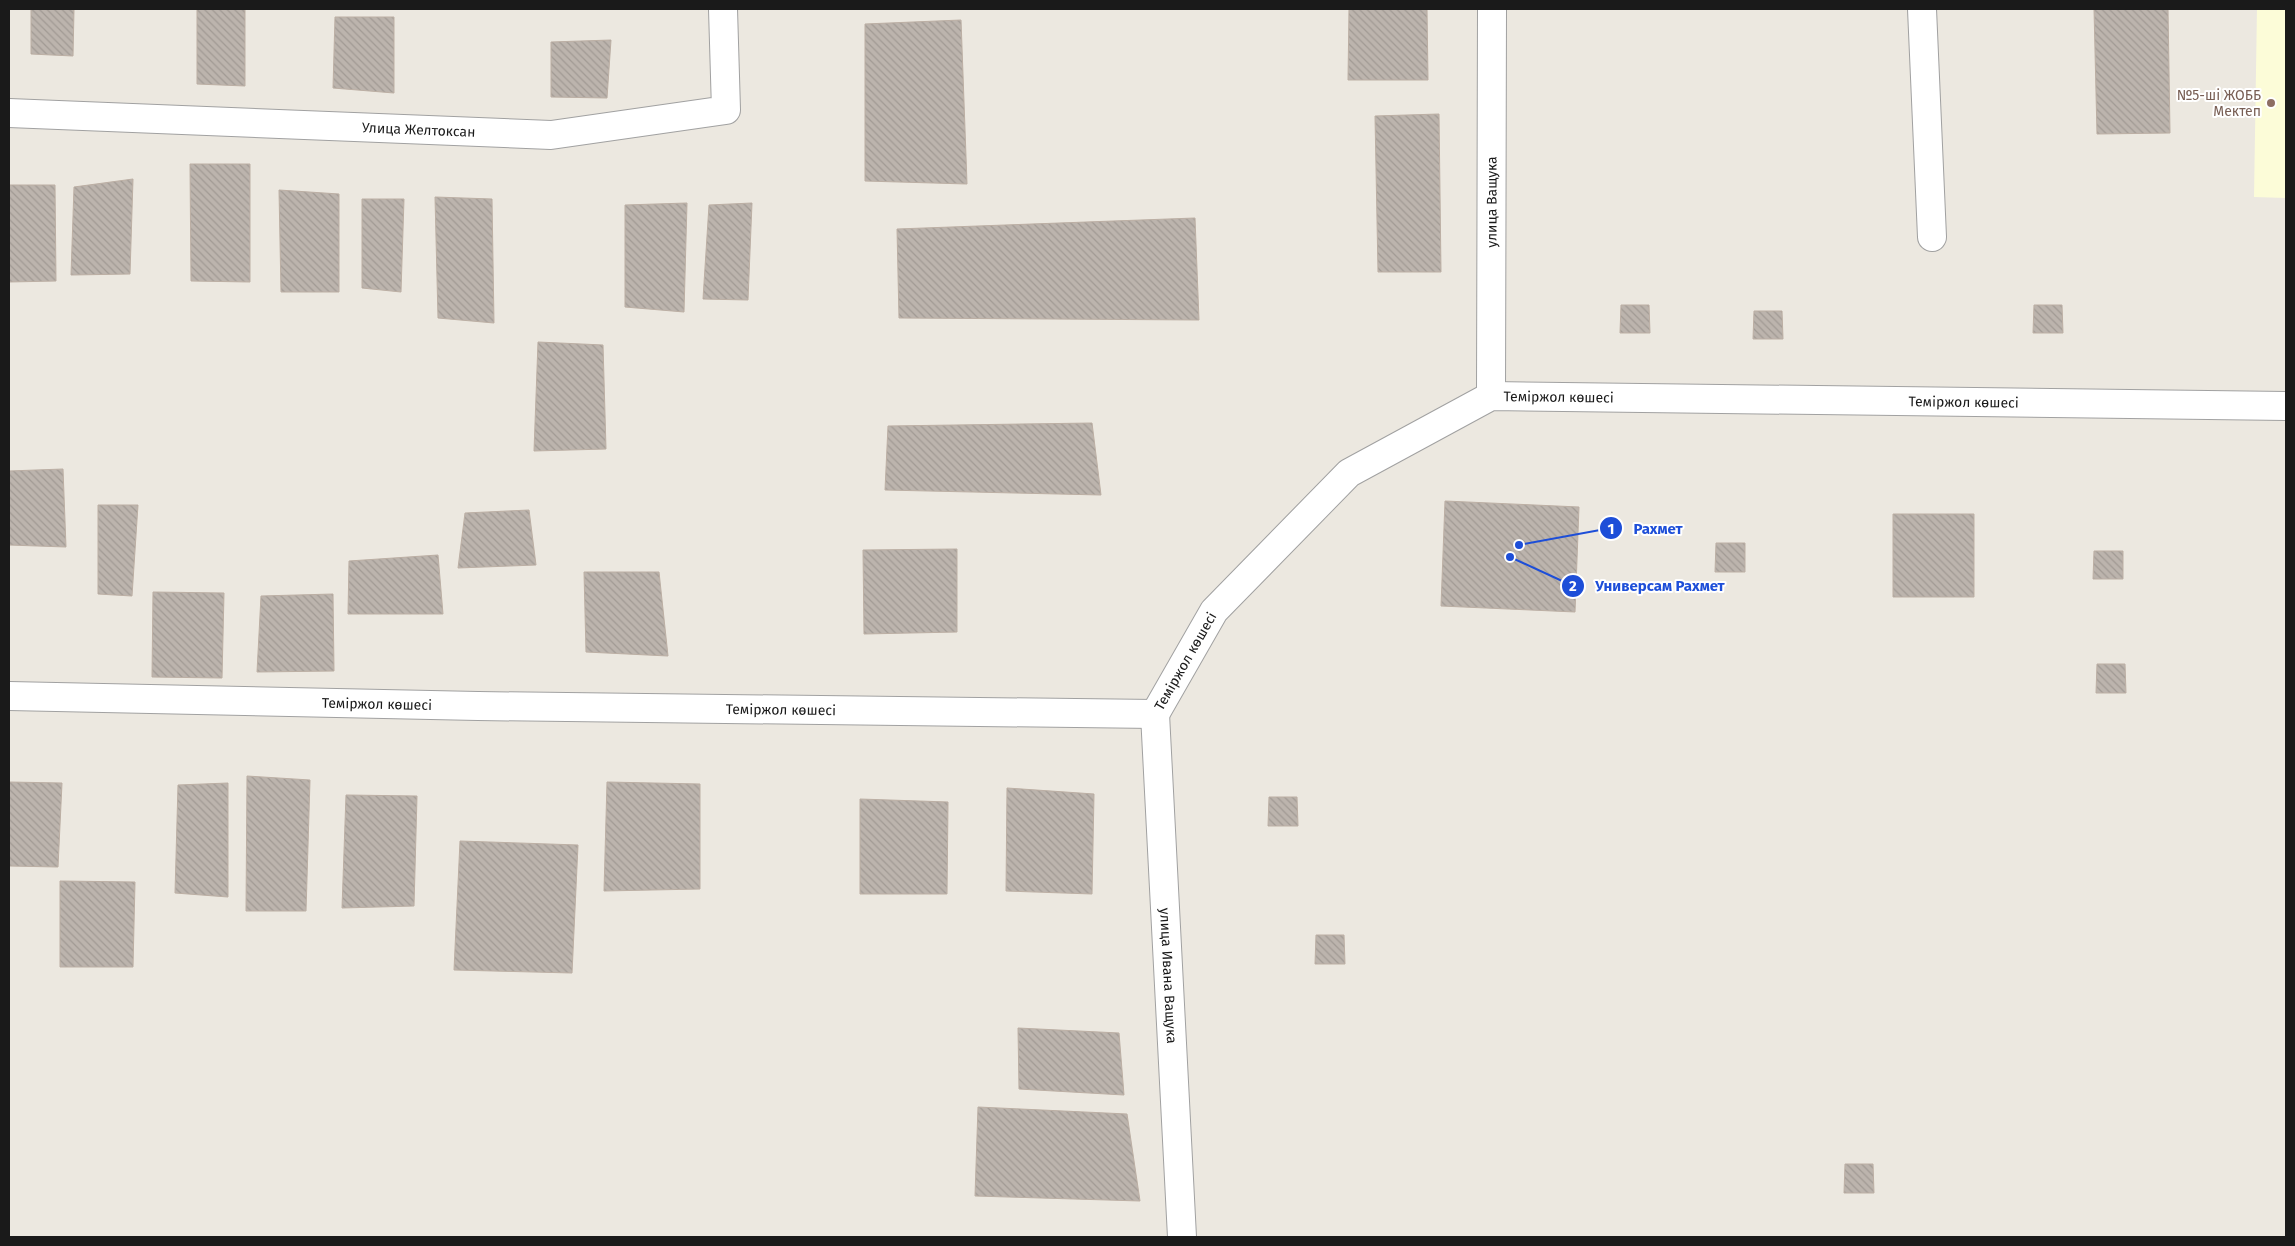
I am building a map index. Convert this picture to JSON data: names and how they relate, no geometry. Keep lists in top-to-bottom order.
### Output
{
  "streets": {
    "street": [
      "Улица Желтоксан",
      "улица Ващука",
      "Теміржол көшесі",
      "улица Ивана Ващука"
    ]
  },
  "crossings": [
    ["улица Ващука", "Теміржол көшесі"],
    ["Теміржол көшесі", "улица Ивана Ващука"]
  ],
  "places": ["№5-ші ЖОББ Мектеп", "Рахмет", "Универсам Рахмет"]
}
